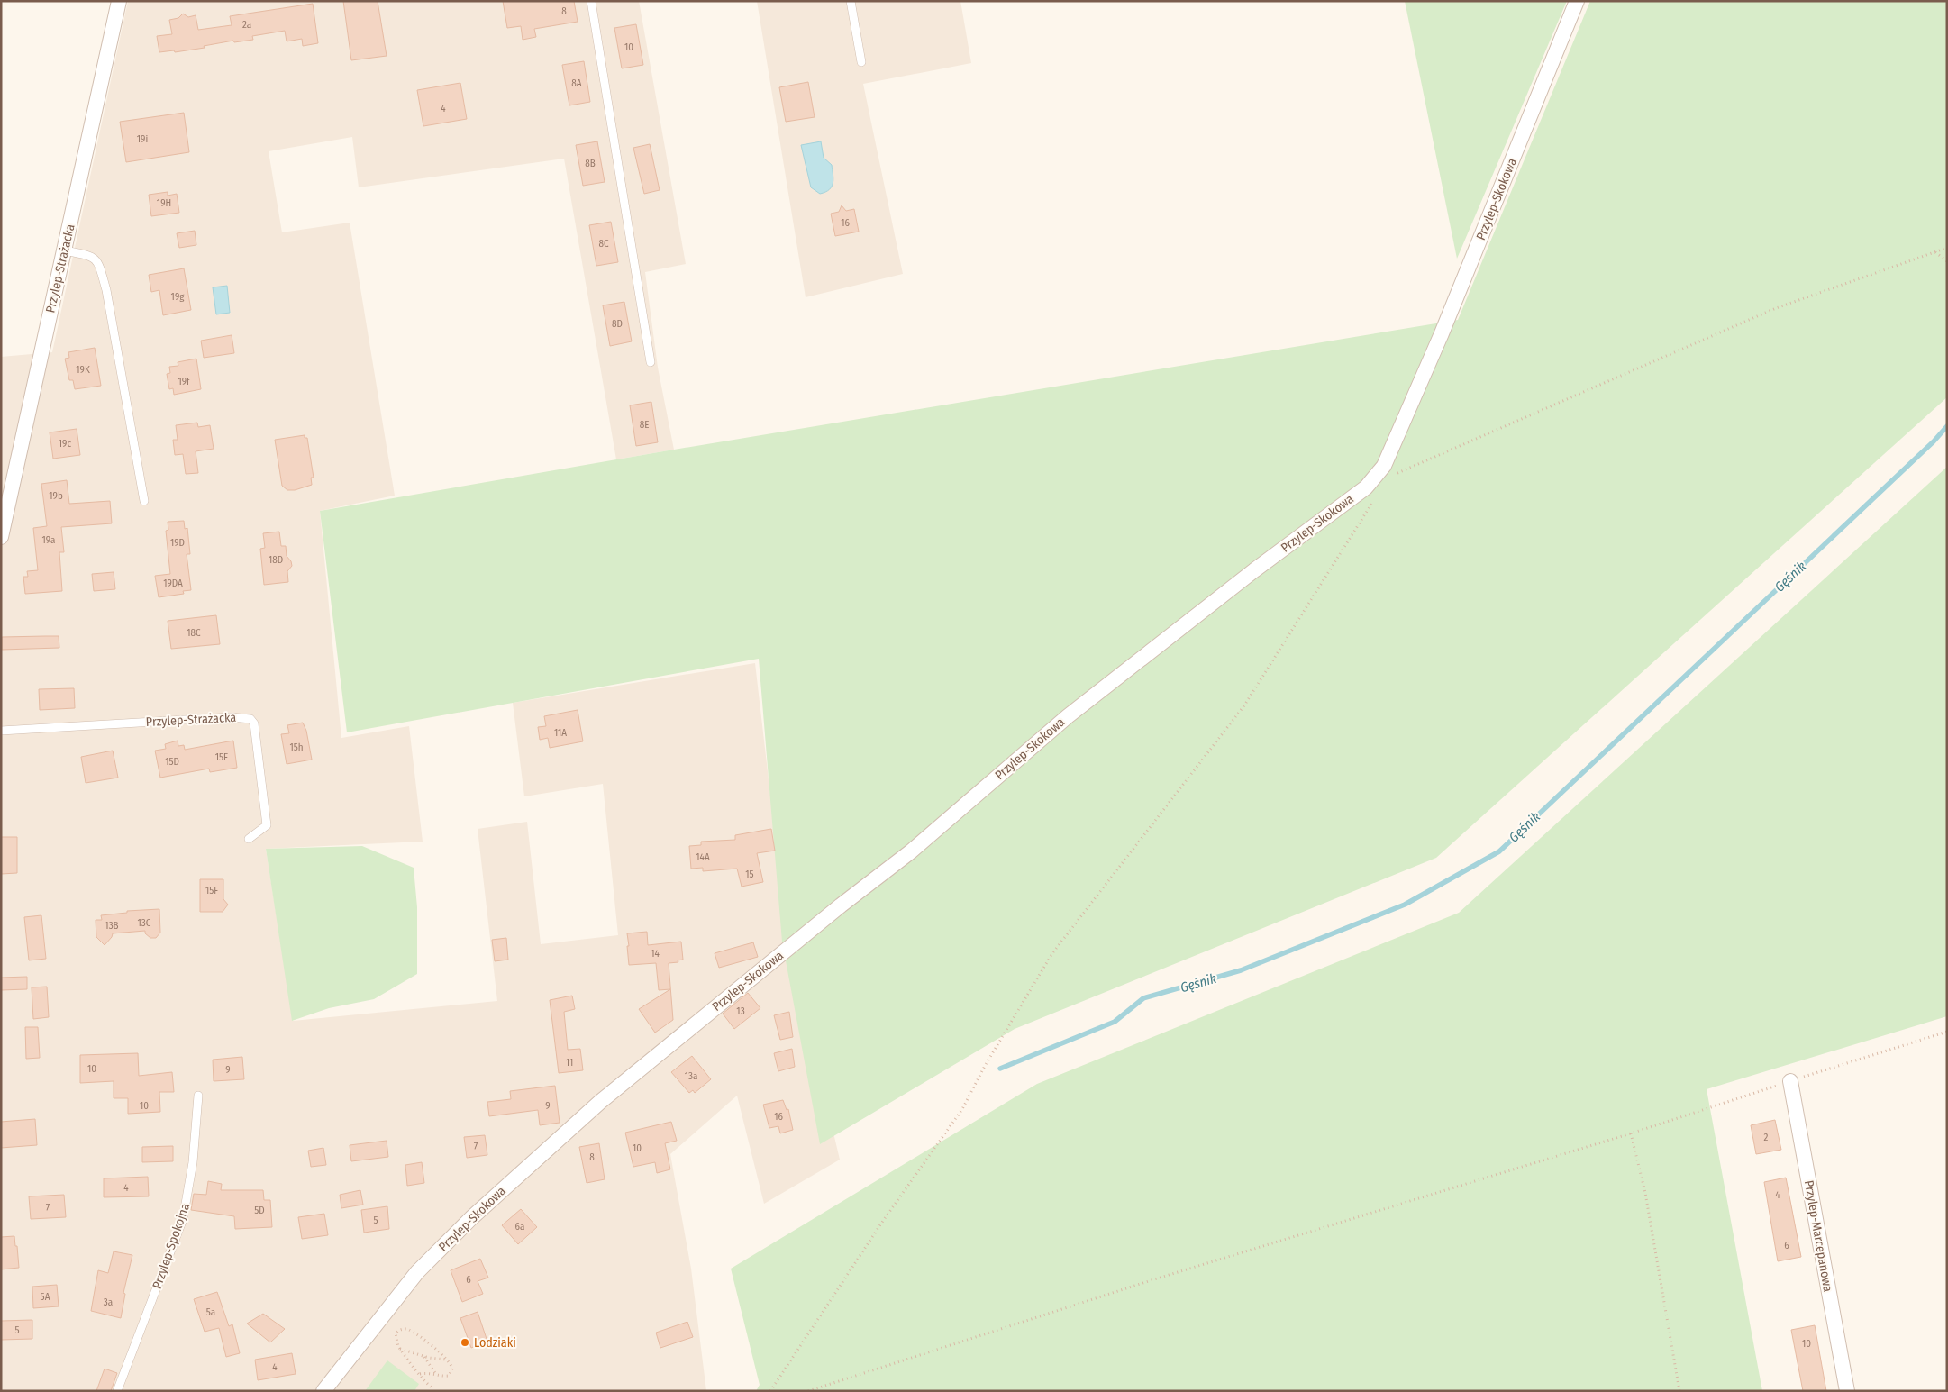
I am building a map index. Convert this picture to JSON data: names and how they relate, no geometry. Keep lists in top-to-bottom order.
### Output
{
  "streets": {
    "street": ["Przylep-Skokowa", "Przylep-Strażacka", "Przylep-Marcepanowa"],
    "lane": ["Przylep-Spokojna"]
  },
  "water": ["Gęśnik"],
  "places": ["Lodziaki"],
  "house_numbers": [
    "8",
    "2a",
    "10",
    "8A",
    "4",
    "19i",
    "8B",
    "19H",
    "16",
    "8C",
    "19g",
    "8D",
    "19K",
    "19f",
    "8E",
    "19c",
    "19b",
    "19a",
    "19D",
    "18D",
    "19DA",
    "18C",
    "11A",
    "15h",
    "15E",
    "15D",
    "14A",
    "15",
    "15F",
    "13C",
    "13B",
    "14",
    "13",
    "11",
    "10",
    "9",
    "13a",
    "10",
    "9",
    "16",
    "2",
    "7",
    "10",
    "8",
    "4",
    "4",
    "7",
    "5D",
    "5",
    "6a",
    "6",
    "6",
    "5A",
    "3a",
    "5a",
    "5",
    "10",
    "4"
  ]
}
